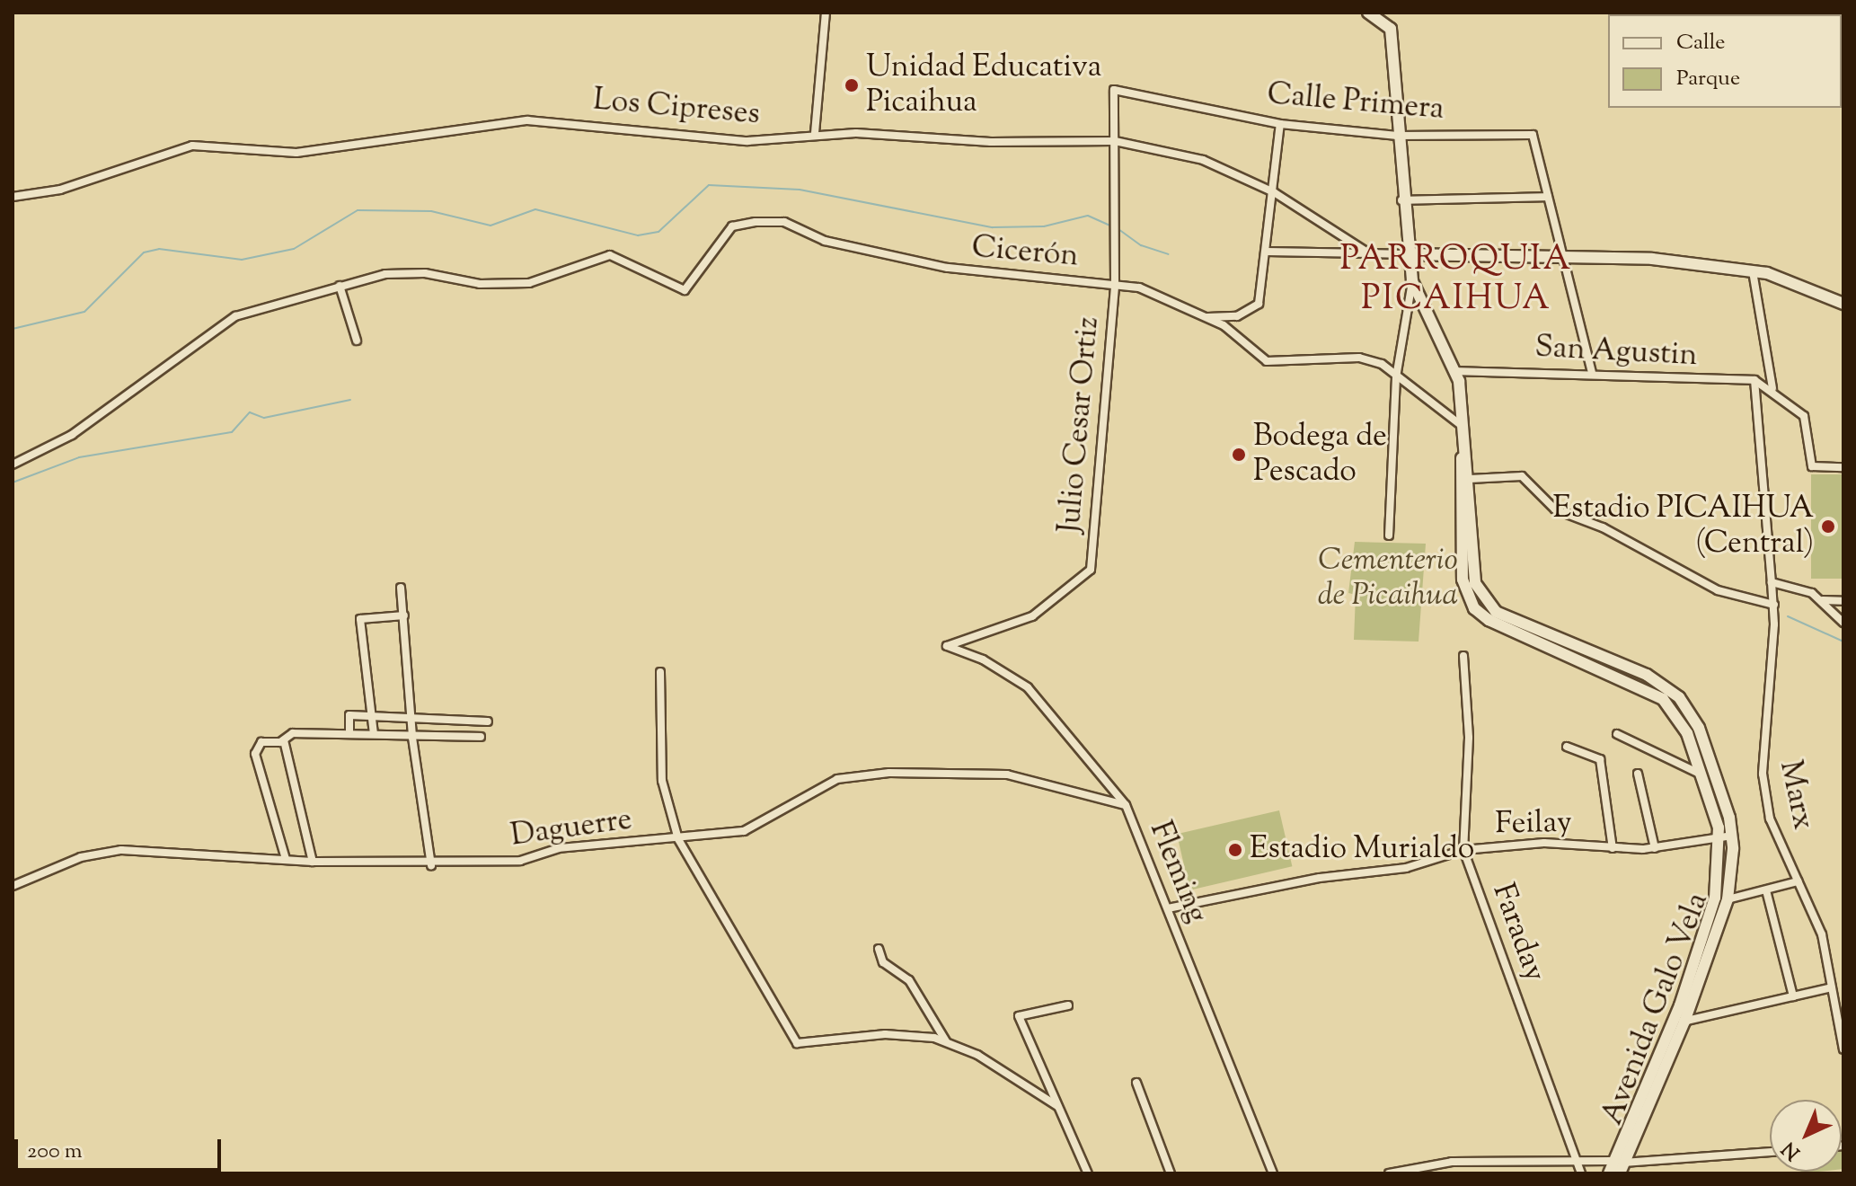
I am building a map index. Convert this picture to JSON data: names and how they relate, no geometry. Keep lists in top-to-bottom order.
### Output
{
  "streets": {
    "main road": ["Avenida Galo Vela"],
    "street": [
      "Calle Primera",
      "Los Cipreses",
      "Cicerón",
      "San Agustin",
      "Julio Cesar Ortiz",
      "Marx",
      "Feilay",
      "Daguerre",
      "Fleming",
      "Faraday"
    ]
  },
  "crossings": [
    ["Calle Primera", "Los Cipreses"],
    ["Calle Primera", "Julio Cesar Ortiz"],
    ["Calle Primera", "Avenida Galo Vela"],
    ["Los Cipreses", "Julio Cesar Ortiz"],
    ["Cicerón", "Julio Cesar Ortiz"],
    ["Cicerón", "Avenida Galo Vela"],
    ["San Agustin", "Marx"],
    ["San Agustin", "Avenida Galo Vela"],
    ["Julio Cesar Ortiz", "Fleming"],
    ["Feilay", "Fleming"],
    ["Feilay", "Faraday"],
    ["Feilay", "Avenida Galo Vela"],
    ["Daguerre", "Fleming"]
  ],
  "districts": ["PARROQUIA PICAIHUA"],
  "parks": ["Cementerio de Picaihua"],
  "places": [
    "Unidad Educativa Picaihua",
    "Bodega de Pescado",
    "Estadio PICAIHUA (Central)",
    "Estadio Murialdo"
  ],
  "legend": ["Calle", "Parque"],
  "scale_bar": "200 m",
  "north": "bottom left"
}
